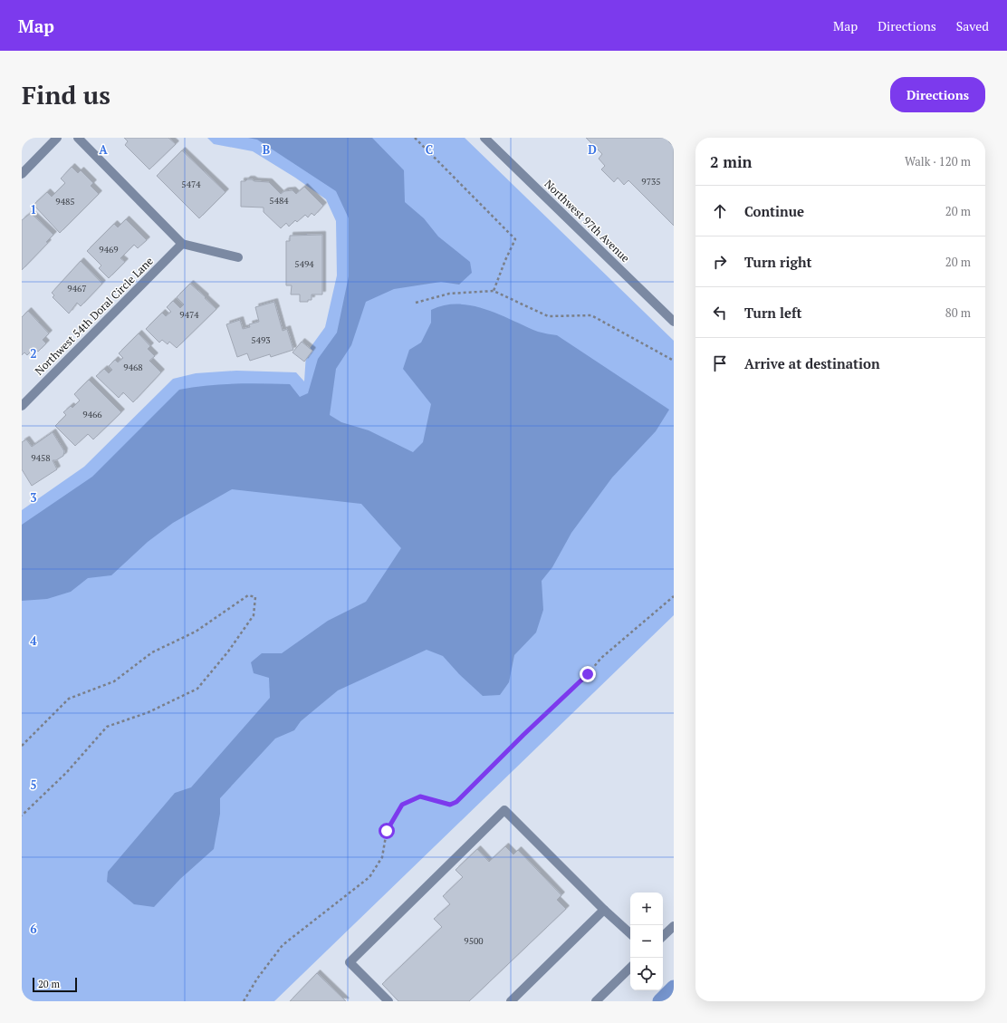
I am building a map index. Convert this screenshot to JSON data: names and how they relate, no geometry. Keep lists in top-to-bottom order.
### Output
{
  "streets": {
    "street": ["Northwest 97th Avenue", "Northwest 54th Doral Circle Lane"]
  },
  "house_numbers": [
    "9735",
    "5474",
    "5484",
    "9485",
    "9469",
    "5494",
    "9467",
    "9474",
    "5493",
    "9468",
    "9466",
    "9458",
    "9500"
  ],
  "scale_bar": "20 m",
  "page": {
    "header": "Map",
    "nav": ["Map", "Directions", "Saved"],
    "buttons": "Directions",
    "title": "Find us",
    "heading": ["2 min", "Walk · 120 m"],
    "list": [
      ["Continue", "20 m"],
      ["Turn right", "20 m"],
      ["Turn left", "80 m"],
      "Arrive at destination"
    ],
    "map_buttons": ["+", "−"],
    "scale": "20 m"
  },
  "grid": {
    "columns": [
      "A",
      "B",
      "C",
      "D"
    ],
    "rows": [
      "1",
      "2",
      "3",
      "4",
      "5",
      "6"
    ]
  }
}
